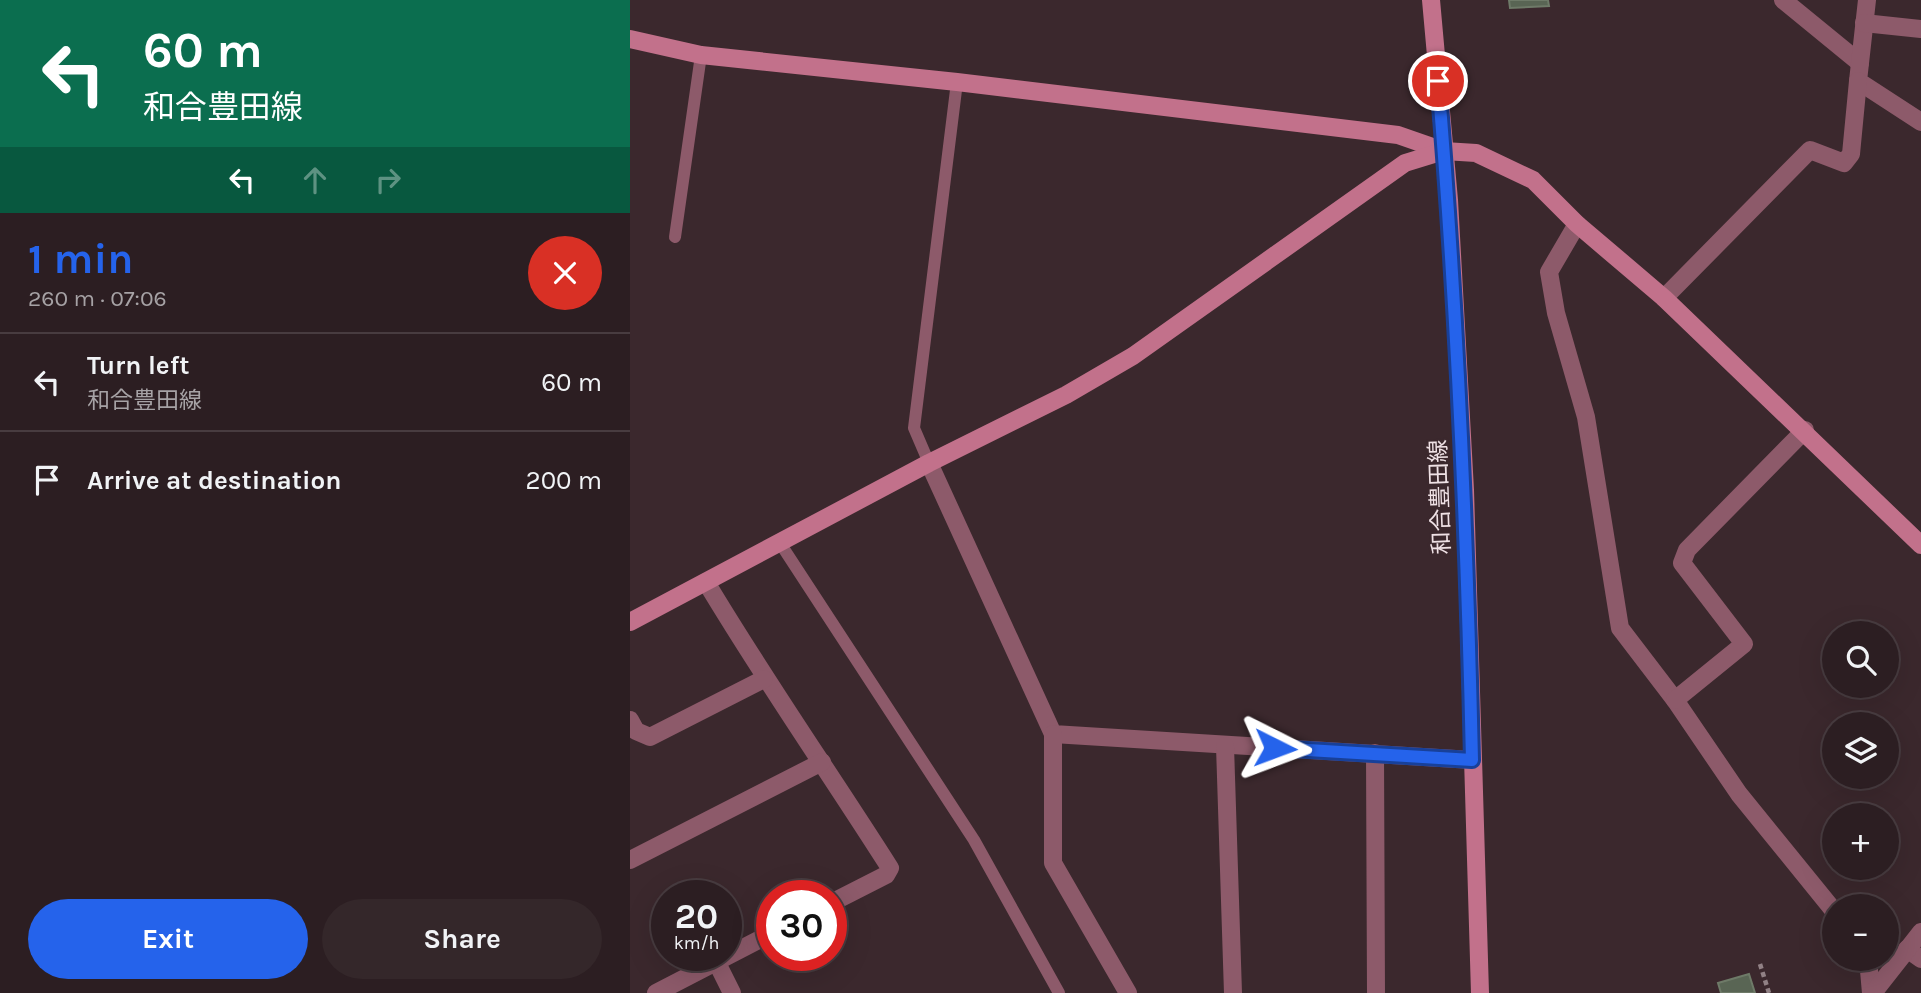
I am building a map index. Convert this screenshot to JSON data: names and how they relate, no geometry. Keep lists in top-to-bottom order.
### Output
{
  "streets": {
    "street": ["和合豊田線"]
  },
  "page": {
    "turn": ["60 m", "和合豊田線"],
    "heading": ["1 min", "260 m · 07:06"],
    "list": [
      {
        "name": "Turn left",
        "note": "和合豊田線",
        "value": "60 m"
      },
      {
        "name": "Arrive at destination",
        "value": "200 m"
      }
    ],
    "map_buttons": ["+", "−"],
    "speed": "20 km/h",
    "limit": "30",
    "buttons": ["Exit", "Share"]
  }
}
